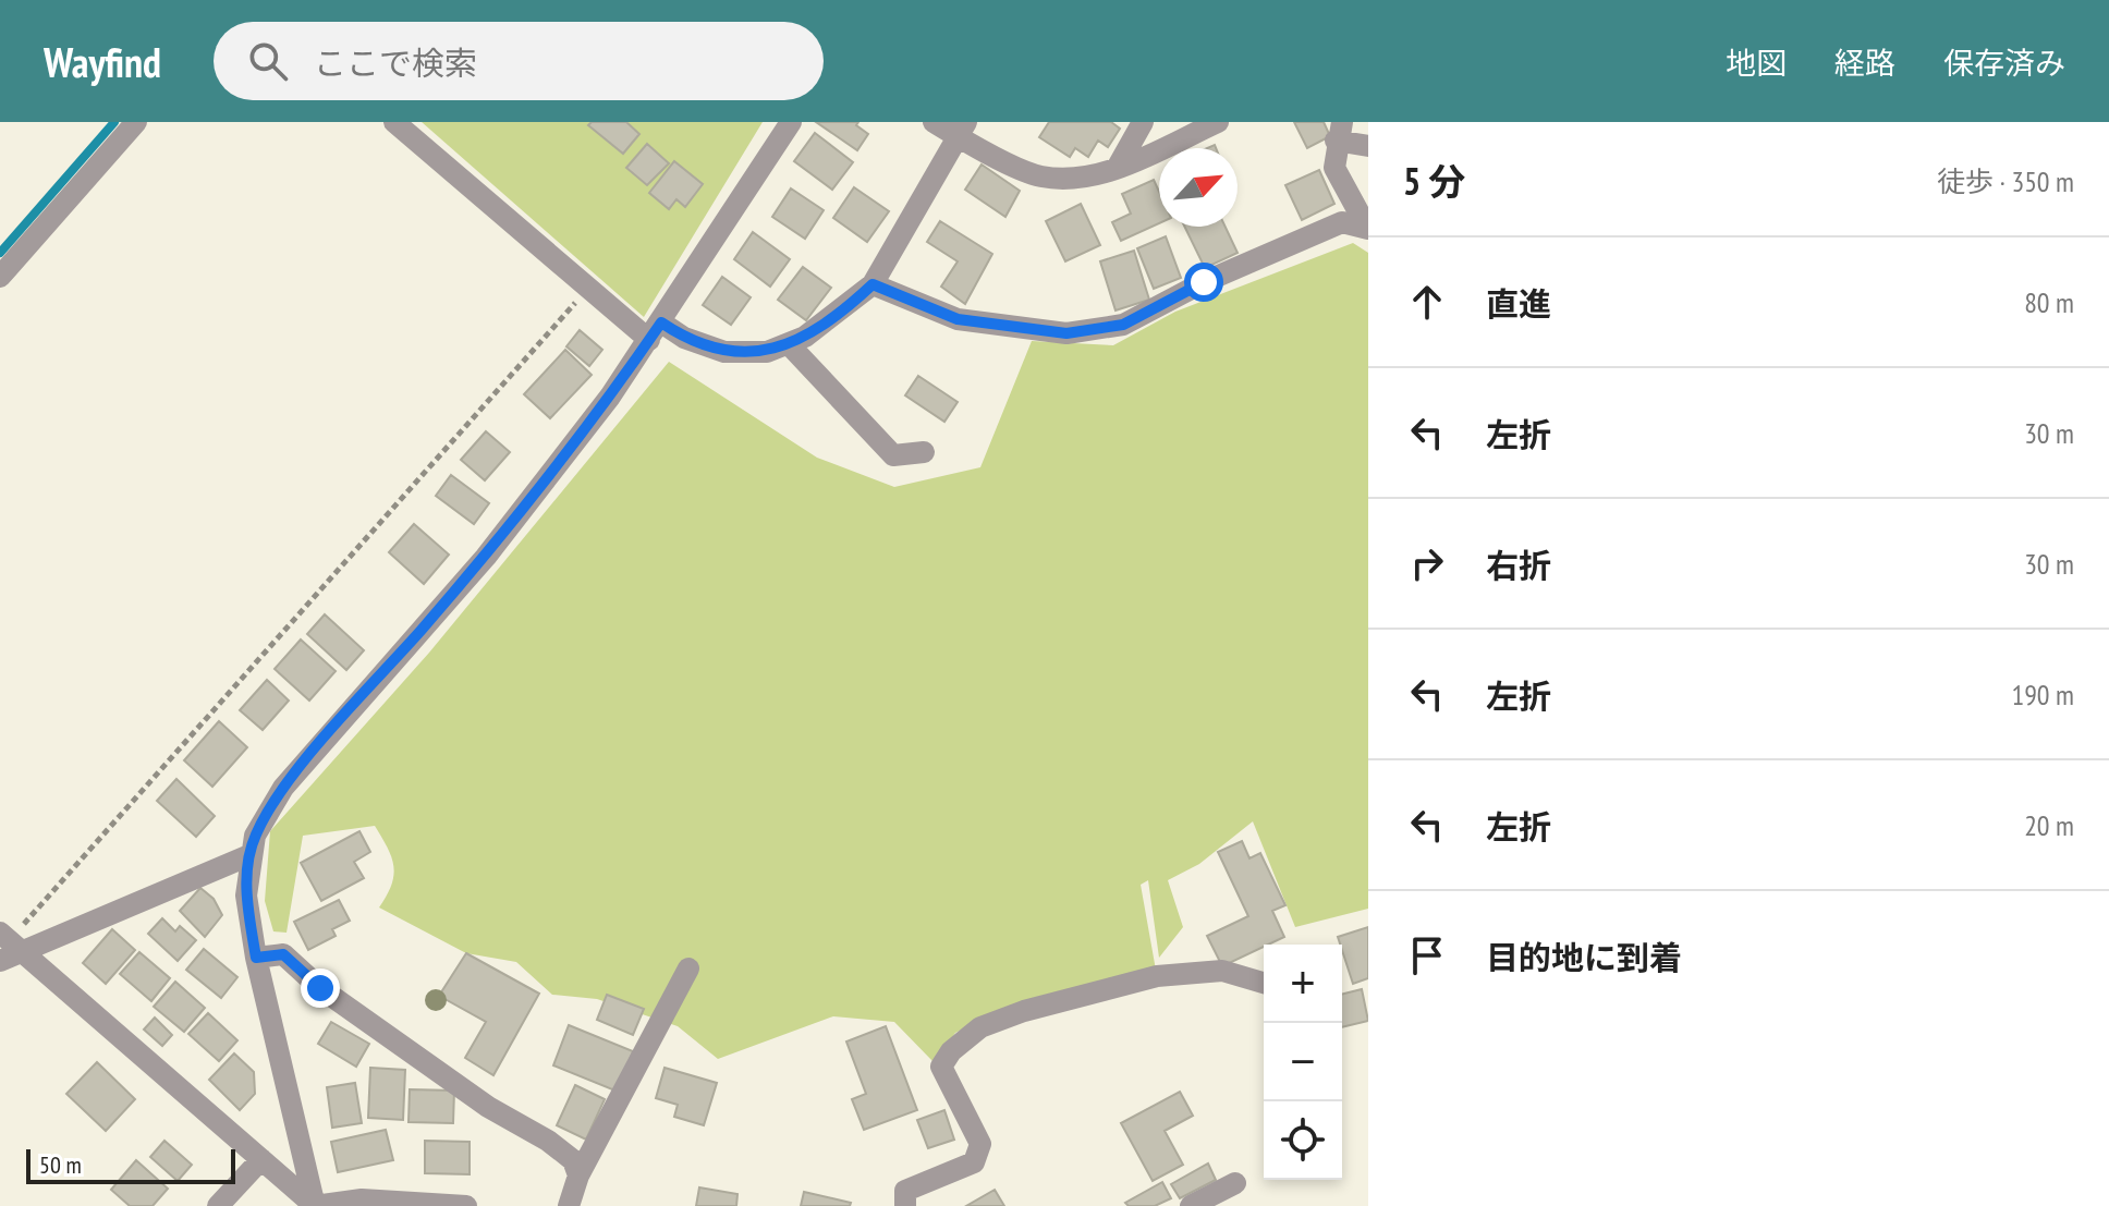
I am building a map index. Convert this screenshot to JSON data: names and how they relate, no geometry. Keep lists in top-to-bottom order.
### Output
{
  "scale_bar": "50 m",
  "north": "top right",
  "page": {
    "header": "Wayfind",
    "search": "ここで検索",
    "nav": ["地図", "経路", "保存済み"],
    "heading": ["5 分", "徒歩 · 350 m"],
    "list": [
      ["直進", "80 m"],
      ["左折", "30 m"],
      ["右折", "30 m"],
      ["左折", "190 m"],
      ["左折", "20 m"],
      "目的地に到着"
    ],
    "map_buttons": ["+", "−"],
    "scale": "50 m"
  }
}
